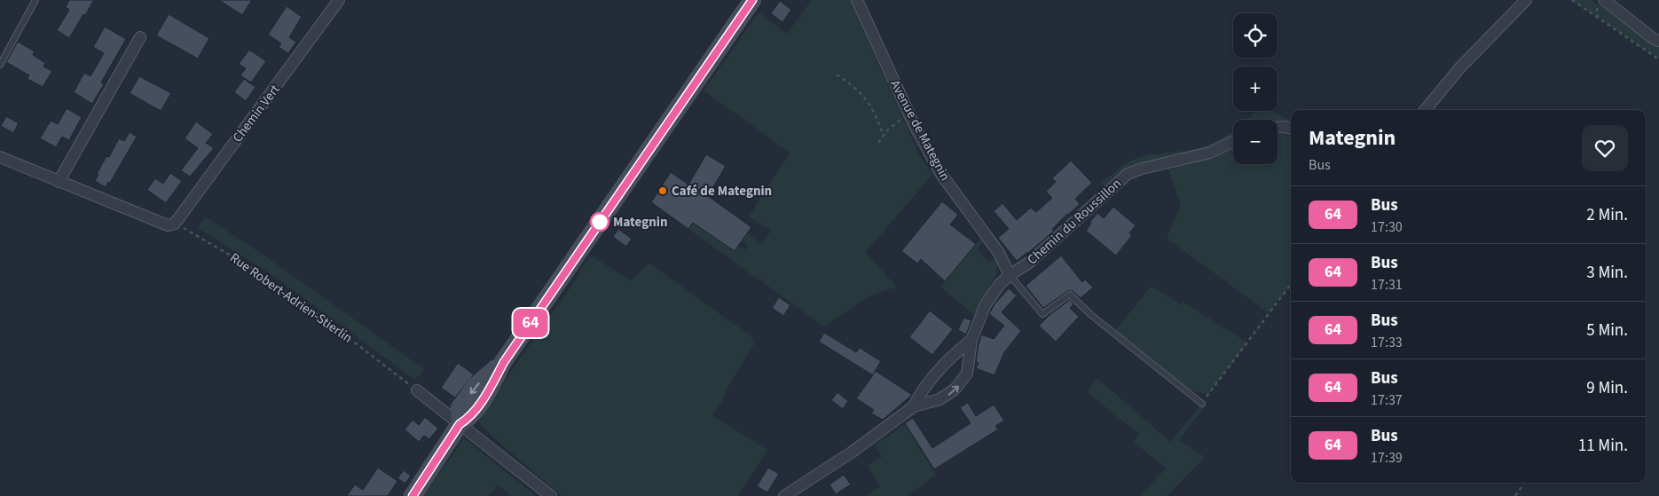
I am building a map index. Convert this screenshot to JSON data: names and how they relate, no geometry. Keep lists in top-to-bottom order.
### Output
{
  "streets": {
    "street": ["Chemin Vert", "Avenue de Mategnin", "Chemin du Roussillon"],
    "path": ["Rue Robert-Adrien-Stierlin"]
  },
  "crossings": [
    ["Chemin Vert", "Rue Robert-Adrien-Stierlin"],
    ["Avenue de Mategnin", "Chemin du Roussillon"]
  ],
  "places": ["Café de Mategnin", "Mategnin"],
  "lines": ["bus line 64"],
  "page": {
    "on_map": "64",
    "map_buttons": ["+", "−"],
    "heading": ["Mategnin", "Bus"],
    "list": [
      {
        "mark": "64",
        "name": "Bus",
        "note": "17:30",
        "value": "2 Min."
      },
      {
        "mark": "64",
        "name": "Bus",
        "note": "17:31",
        "value": "3 Min."
      },
      {
        "mark": "64",
        "name": "Bus",
        "note": "17:33",
        "value": "5 Min."
      },
      {
        "mark": "64",
        "name": "Bus",
        "note": "17:37",
        "value": "9 Min."
      },
      {
        "mark": "64",
        "name": "Bus",
        "note": "17:39",
        "value": "11 Min."
      }
    ]
  }
}
